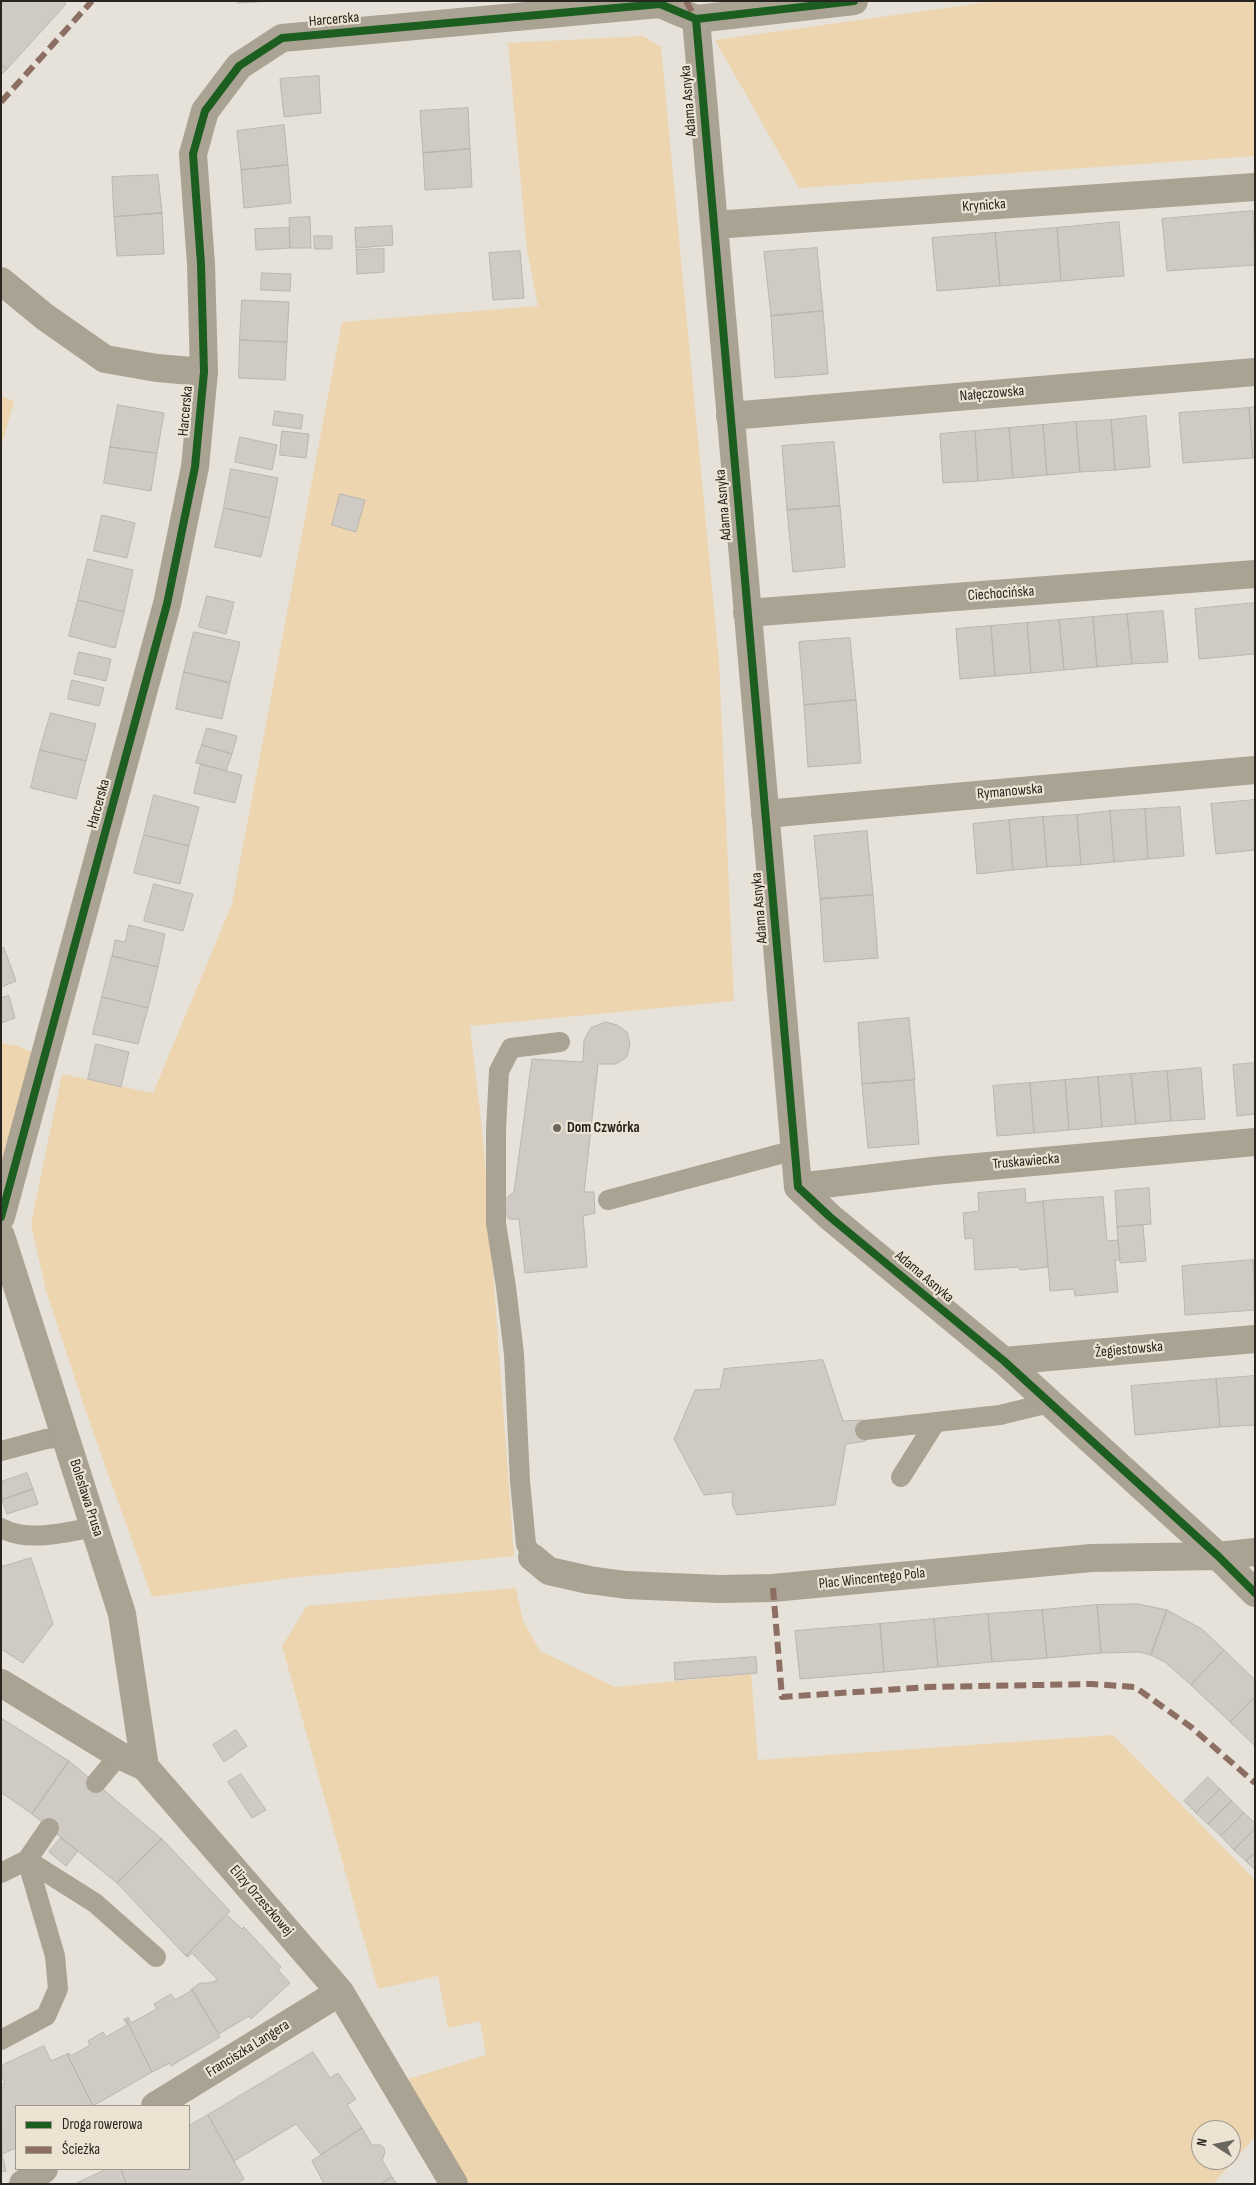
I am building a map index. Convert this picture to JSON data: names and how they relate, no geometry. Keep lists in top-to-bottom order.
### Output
{
  "streets": {
    "street": [
      "Harcerska",
      "Adama Asnyka",
      "Krynicka",
      "Nałęczowska",
      "Ciechocińska",
      "Rymanowska",
      "Truskawiecka",
      "Żegiestowska",
      "Bolesława Prusa",
      "Plac Wincentego Pola",
      "Elizy Orzeszkowej",
      "Franciszka Langera"
    ]
  },
  "crossings": [
    ["Harcerska", "Adama Asnyka"],
    ["Adama Asnyka", "Krynicka"],
    ["Adama Asnyka", "Nałęczowska"],
    ["Adama Asnyka", "Ciechocińska"],
    ["Adama Asnyka", "Rymanowska"],
    ["Adama Asnyka", "Truskawiecka"],
    ["Adama Asnyka", "Żegiestowska"],
    ["Adama Asnyka", "Plac Wincentego Pola"],
    ["Bolesława Prusa", "Elizy Orzeszkowej"],
    ["Elizy Orzeszkowej", "Franciszka Langera"]
  ],
  "places": ["Dom Czwórka"],
  "legend": ["Droga rowerowa", "Ścieżka"],
  "north": "left"
}
